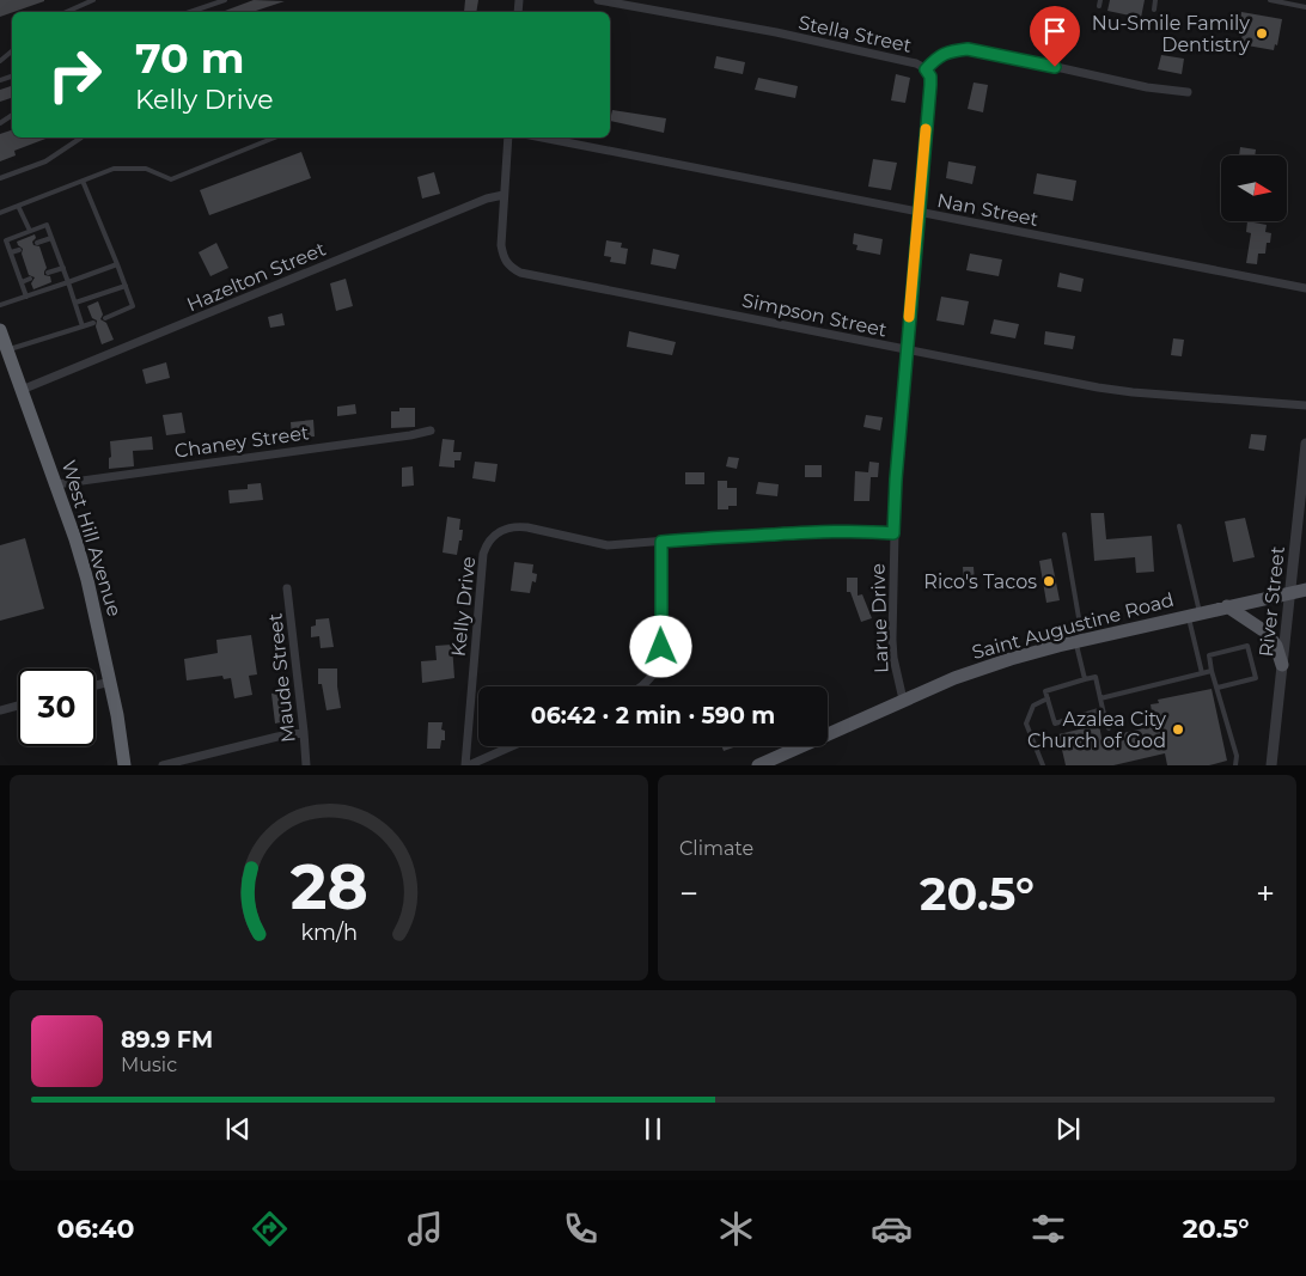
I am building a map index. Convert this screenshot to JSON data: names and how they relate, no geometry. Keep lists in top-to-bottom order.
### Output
{
  "streets": {
    "highway": ["West Hill Avenue"],
    "main road": ["Saint Augustine Road"],
    "street": [
      "Stella Street",
      "Nan Street",
      "Hazelton Street",
      "Simpson Street",
      "Chaney Street",
      "River Street",
      "Kelly Drive",
      "Larue Drive",
      "Maude Street"
    ]
  },
  "crossings": [
    ["Stella Street", "Larue Drive"],
    ["Nan Street", "Larue Drive"],
    ["Hazelton Street", "Simpson Street"],
    ["Hazelton Street", "West Hill Avenue"],
    ["Simpson Street", "Larue Drive"],
    ["Chaney Street", "West Hill Avenue"],
    ["River Street", "Saint Augustine Road"],
    ["Kelly Drive", "Larue Drive"],
    ["Larue Drive", "Saint Augustine Road"]
  ],
  "places": ["Nu-Smile Family Dentistry", "Rico's Tacos", "Azalea City Church of God"],
  "north": "right",
  "page": {
    "turn": ["70 m", "Kelly Drive"],
    "limit": "30",
    "trip": "06:42 · 2 min · 590 m",
    "tile": "Climate",
    "heat": ["−", "20.5°", "+"],
    "song": ["89.9 FM", "Music"],
    "tabs": ["06:40", "20.5°"],
    "gauge": ["28", "km/h"]
  }
}
